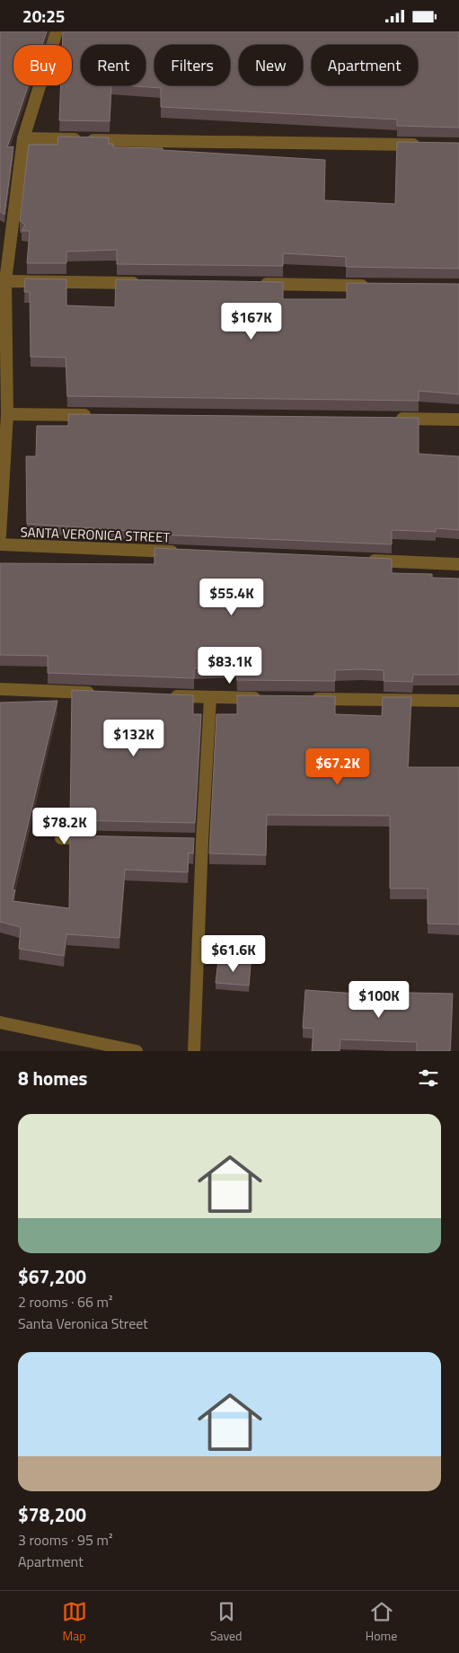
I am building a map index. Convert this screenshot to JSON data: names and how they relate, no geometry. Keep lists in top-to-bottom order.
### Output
{
  "streets": {
    "street": ["SANTA VERONICA STREET"]
  },
  "page": {
    "status": "20:25",
    "chip": [
      "Buy",
      "Rent",
      "Filters",
      "New",
      "Apartment"
    ],
    "price": [
      "$167K",
      "$55.4K",
      "$83.1K",
      "$132K",
      "$67.2K",
      "$78.2K",
      "$61.6K",
      "$100K"
    ],
    "heading": "8 homes",
    "list": [
      {
        "name": "$67,200",
        "note": "2 rooms · 66 m² · Santa Veronica Street"
      },
      {
        "name": "$78,200",
        "note": "3 rooms · 95 m² · Apartment"
      }
    ],
    "tabs": ["Map", "Saved", "Home"]
  }
}
